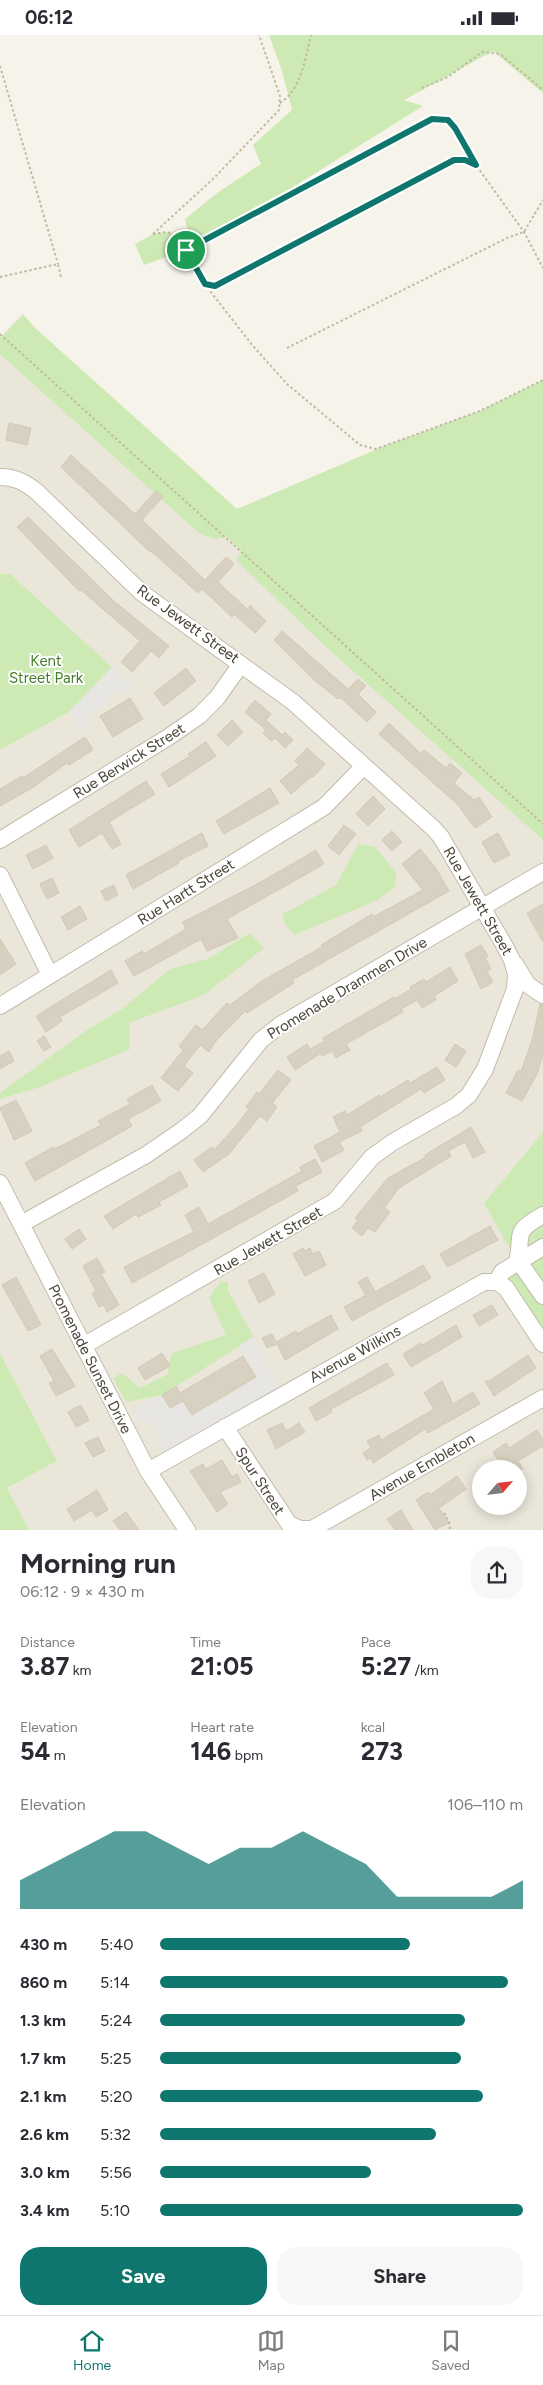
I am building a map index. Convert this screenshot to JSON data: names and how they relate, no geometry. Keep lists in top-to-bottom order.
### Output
{
  "streets": {
    "street": [
      "Rue Jewett Street",
      "Rue Berwick Street",
      "Rue Hartt Street",
      "Promenade Drammen Drive",
      "Avenue Wilkins",
      "Promenade Sunset Drive",
      "Avenue Embleton",
      "Spur Street"
    ]
  },
  "crossings": [
    ["Rue Jewett Street", "Rue Berwick Street"],
    ["Rue Jewett Street", "Rue Hartt Street"],
    ["Rue Jewett Street", "Promenade Drammen Drive"],
    ["Rue Jewett Street", "Promenade Sunset Drive"],
    ["Promenade Drammen Drive", "Promenade Sunset Drive"],
    ["Avenue Wilkins", "Promenade Sunset Drive"],
    ["Avenue Wilkins", "Spur Street"],
    ["Avenue Embleton", "Spur Street"]
  ],
  "parks": ["Kent Street Park"],
  "north": "top right",
  "page": {
    "status": "06:12",
    "heading": ["Morning run", "06:12 · 9 × 430 m"],
    "stats": [
      ["Distance", "3.87 km"],
      ["Time", "21:05"],
      ["Pace", "5:27 /km"],
      ["Elevation", "54 m"],
      ["Heart rate", "146 bpm"],
      ["kcal", "273"]
    ],
    "chart": ["Elevation", "106–110 m"],
    "list": [
      {
        "name": "430 m",
        "note": "5:40"
      },
      {
        "name": "860 m",
        "note": "5:14"
      },
      {
        "name": "1.3 km",
        "note": "5:24"
      },
      {
        "name": "1.7 km",
        "note": "5:25"
      },
      {
        "name": "2.1 km",
        "note": "5:20"
      },
      {
        "name": "2.6 km",
        "note": "5:32"
      },
      {
        "name": "3.0 km",
        "note": "5:56"
      },
      {
        "name": "3.4 km",
        "note": "5:10"
      }
    ],
    "buttons": ["Save", "Share"],
    "tabs": ["Home", "Map", "Saved"]
  }
}
